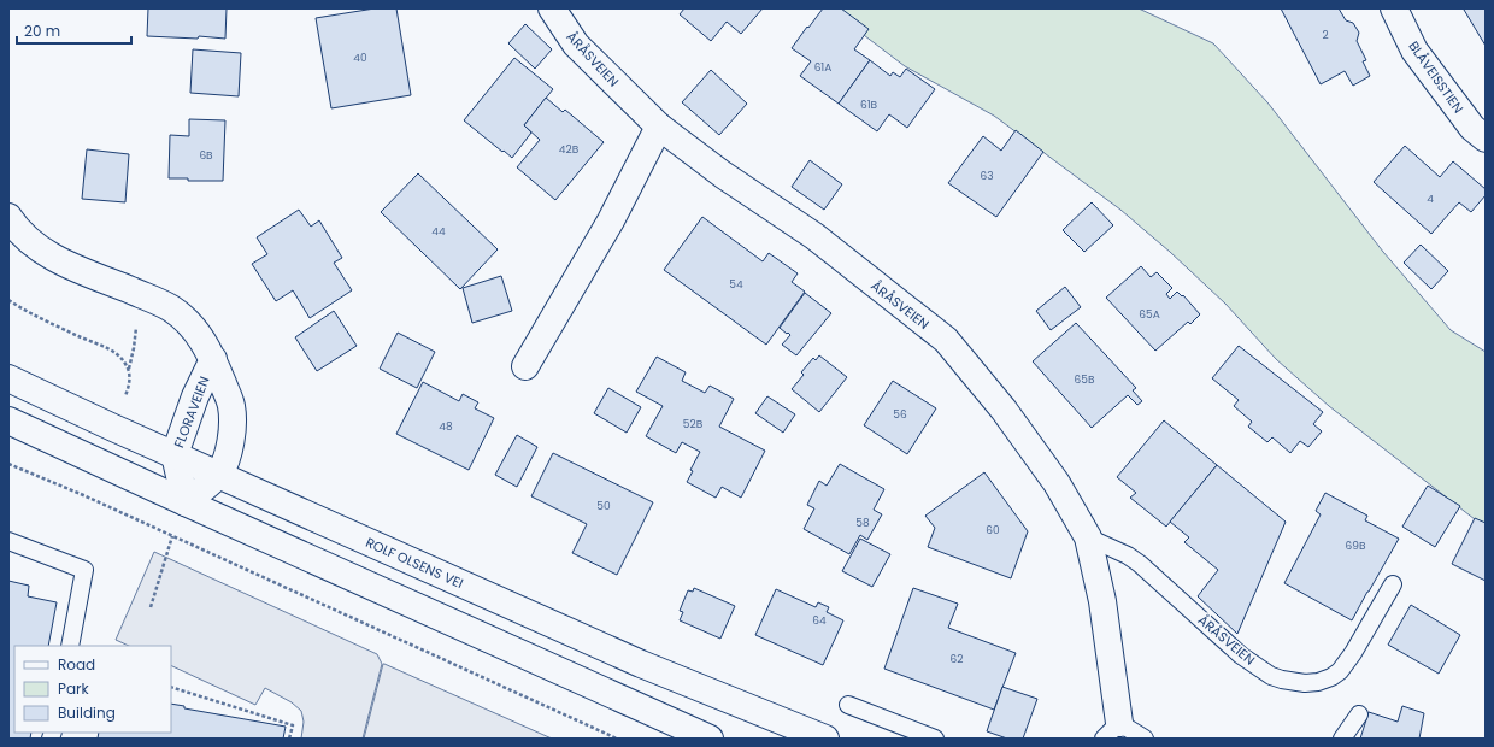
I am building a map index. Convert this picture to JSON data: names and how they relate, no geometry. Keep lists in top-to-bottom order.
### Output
{
  "streets": {
    "street": [
      "ÅRÅSVEIEN",
      "BLÅVEISSTIEN",
      "FLORAVEIEN",
      "ROLF OLSENS VEI"
    ]
  },
  "crossings": [
    ["FLORAVEIEN", "ROLF OLSENS VEI"]
  ],
  "house_numbers": [
    "2",
    "40",
    "61A",
    "61B",
    "42B",
    "6B",
    "63",
    "4",
    "44",
    "54",
    "65A",
    "65B",
    "56",
    "52B",
    "48",
    "50",
    "58",
    "60",
    "69B",
    "64",
    "62"
  ],
  "legend": ["Road", "Park", "Building"],
  "scale_bar": "20 m"
}
